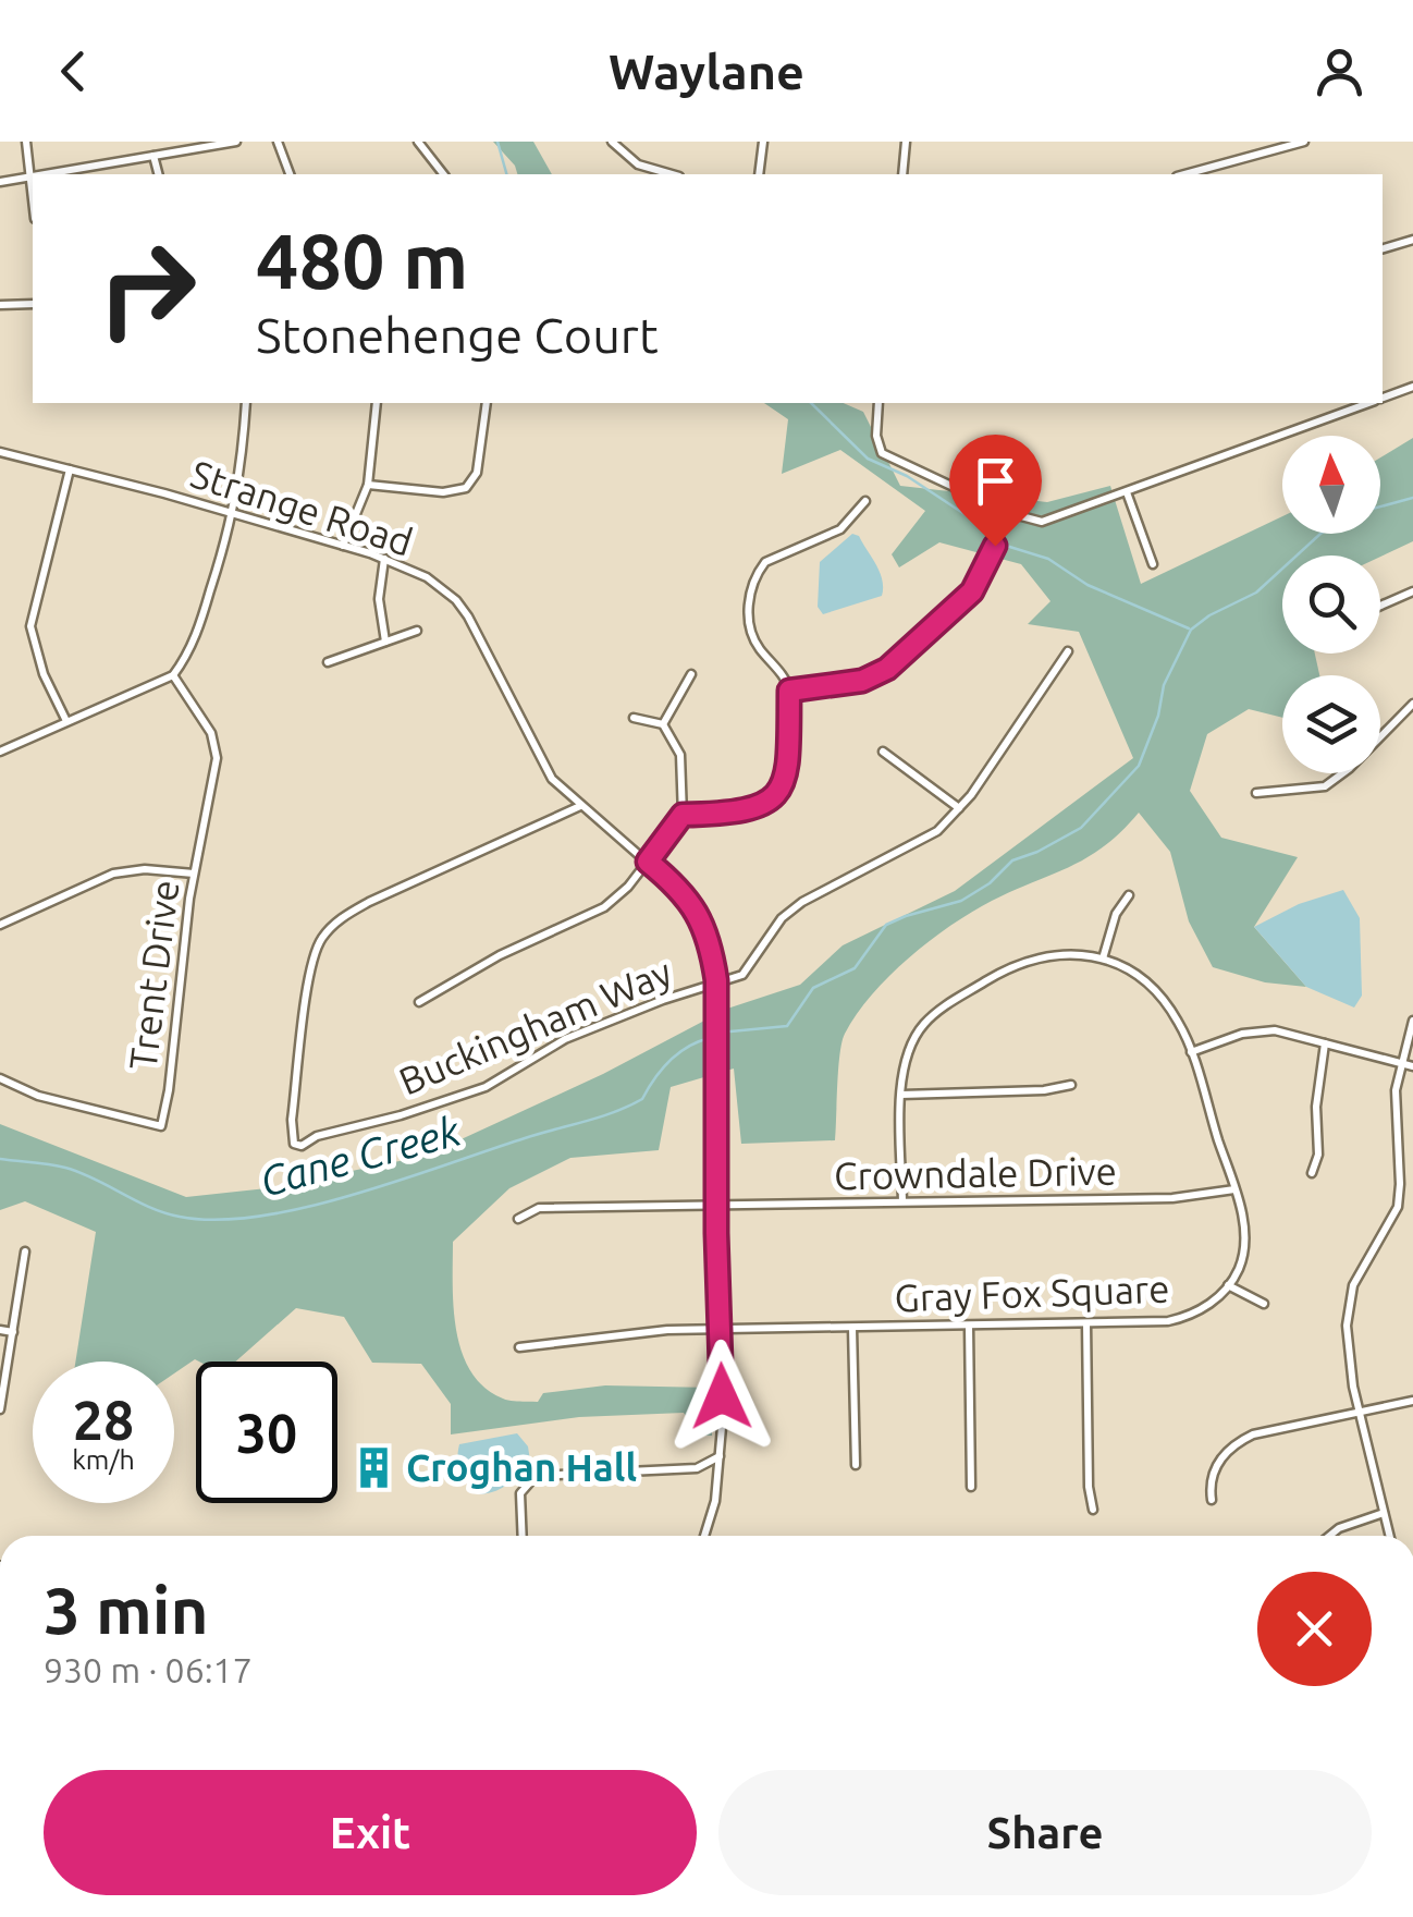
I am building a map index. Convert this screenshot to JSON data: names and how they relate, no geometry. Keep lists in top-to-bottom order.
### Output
{
  "streets": {
    "street": [
      "Strange Road",
      "Trent Drive",
      "Buckingham Way",
      "Crowndale Drive",
      "Gray Fox Square"
    ]
  },
  "crossings": [
    ["Strange Road", "Buckingham Way"],
    ["Strange Road", "Crowndale Drive"],
    ["Strange Road", "Gray Fox Square"]
  ],
  "water": ["Cane Creek"],
  "places": {
    "building": ["Croghan Hall"]
  },
  "north": "top",
  "page": {
    "header": "Waylane",
    "turn": ["480 m", "Stonehenge Court"],
    "speed": "28 km/h",
    "limit": "30",
    "heading": ["3 min", "930 m · 06:17"],
    "buttons": ["Exit", "Share"]
  }
}
